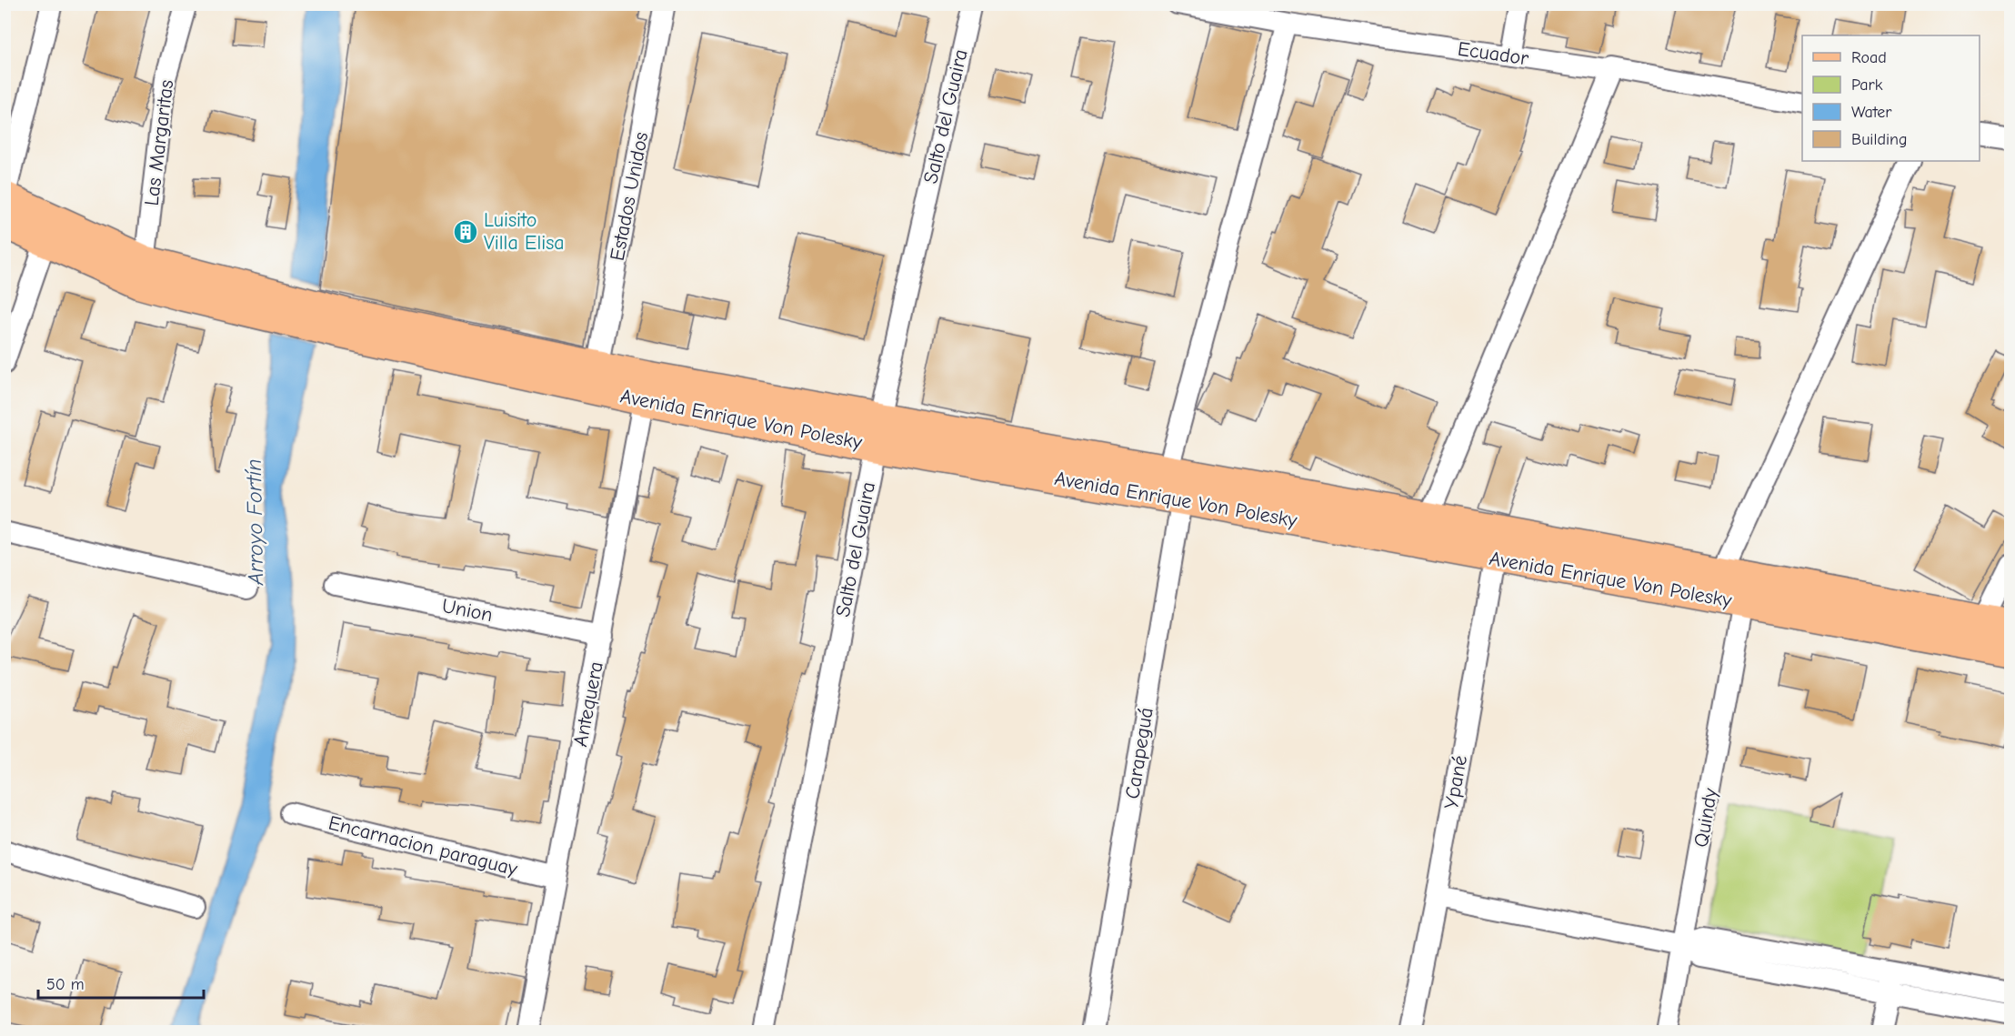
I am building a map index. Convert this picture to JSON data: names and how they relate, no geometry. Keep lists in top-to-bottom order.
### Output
{
  "streets": {
    "main road": ["Avenida Enrique Von Polesky"],
    "street": [
      "Ecuador",
      "Salto del Guaira",
      "Las Margaritas",
      "Estados Unidos",
      "Union",
      "Antequera",
      "Carapeguá",
      "Ypané",
      "Quindy",
      "Encarnacion paraguay"
    ]
  },
  "crossings": [
    ["Ecuador", "Carapeguá"],
    ["Salto del Guaira", "Avenida Enrique Von Polesky"],
    ["Las Margaritas", "Avenida Enrique Von Polesky"],
    ["Estados Unidos", "Avenida Enrique Von Polesky"],
    ["Avenida Enrique Von Polesky", "Antequera"],
    ["Avenida Enrique Von Polesky", "Carapeguá"],
    ["Avenida Enrique Von Polesky", "Ypané"],
    ["Avenida Enrique Von Polesky", "Quindy"],
    ["Union", "Antequera"],
    ["Antequera", "Encarnacion paraguay"]
  ],
  "water": ["Arroyo Fortín"],
  "places": {
    "building": ["Luisito Villa Elisa"]
  },
  "legend": [
    "Road",
    "Park",
    "Water",
    "Building"
  ],
  "scale_bar": "50 m"
}
